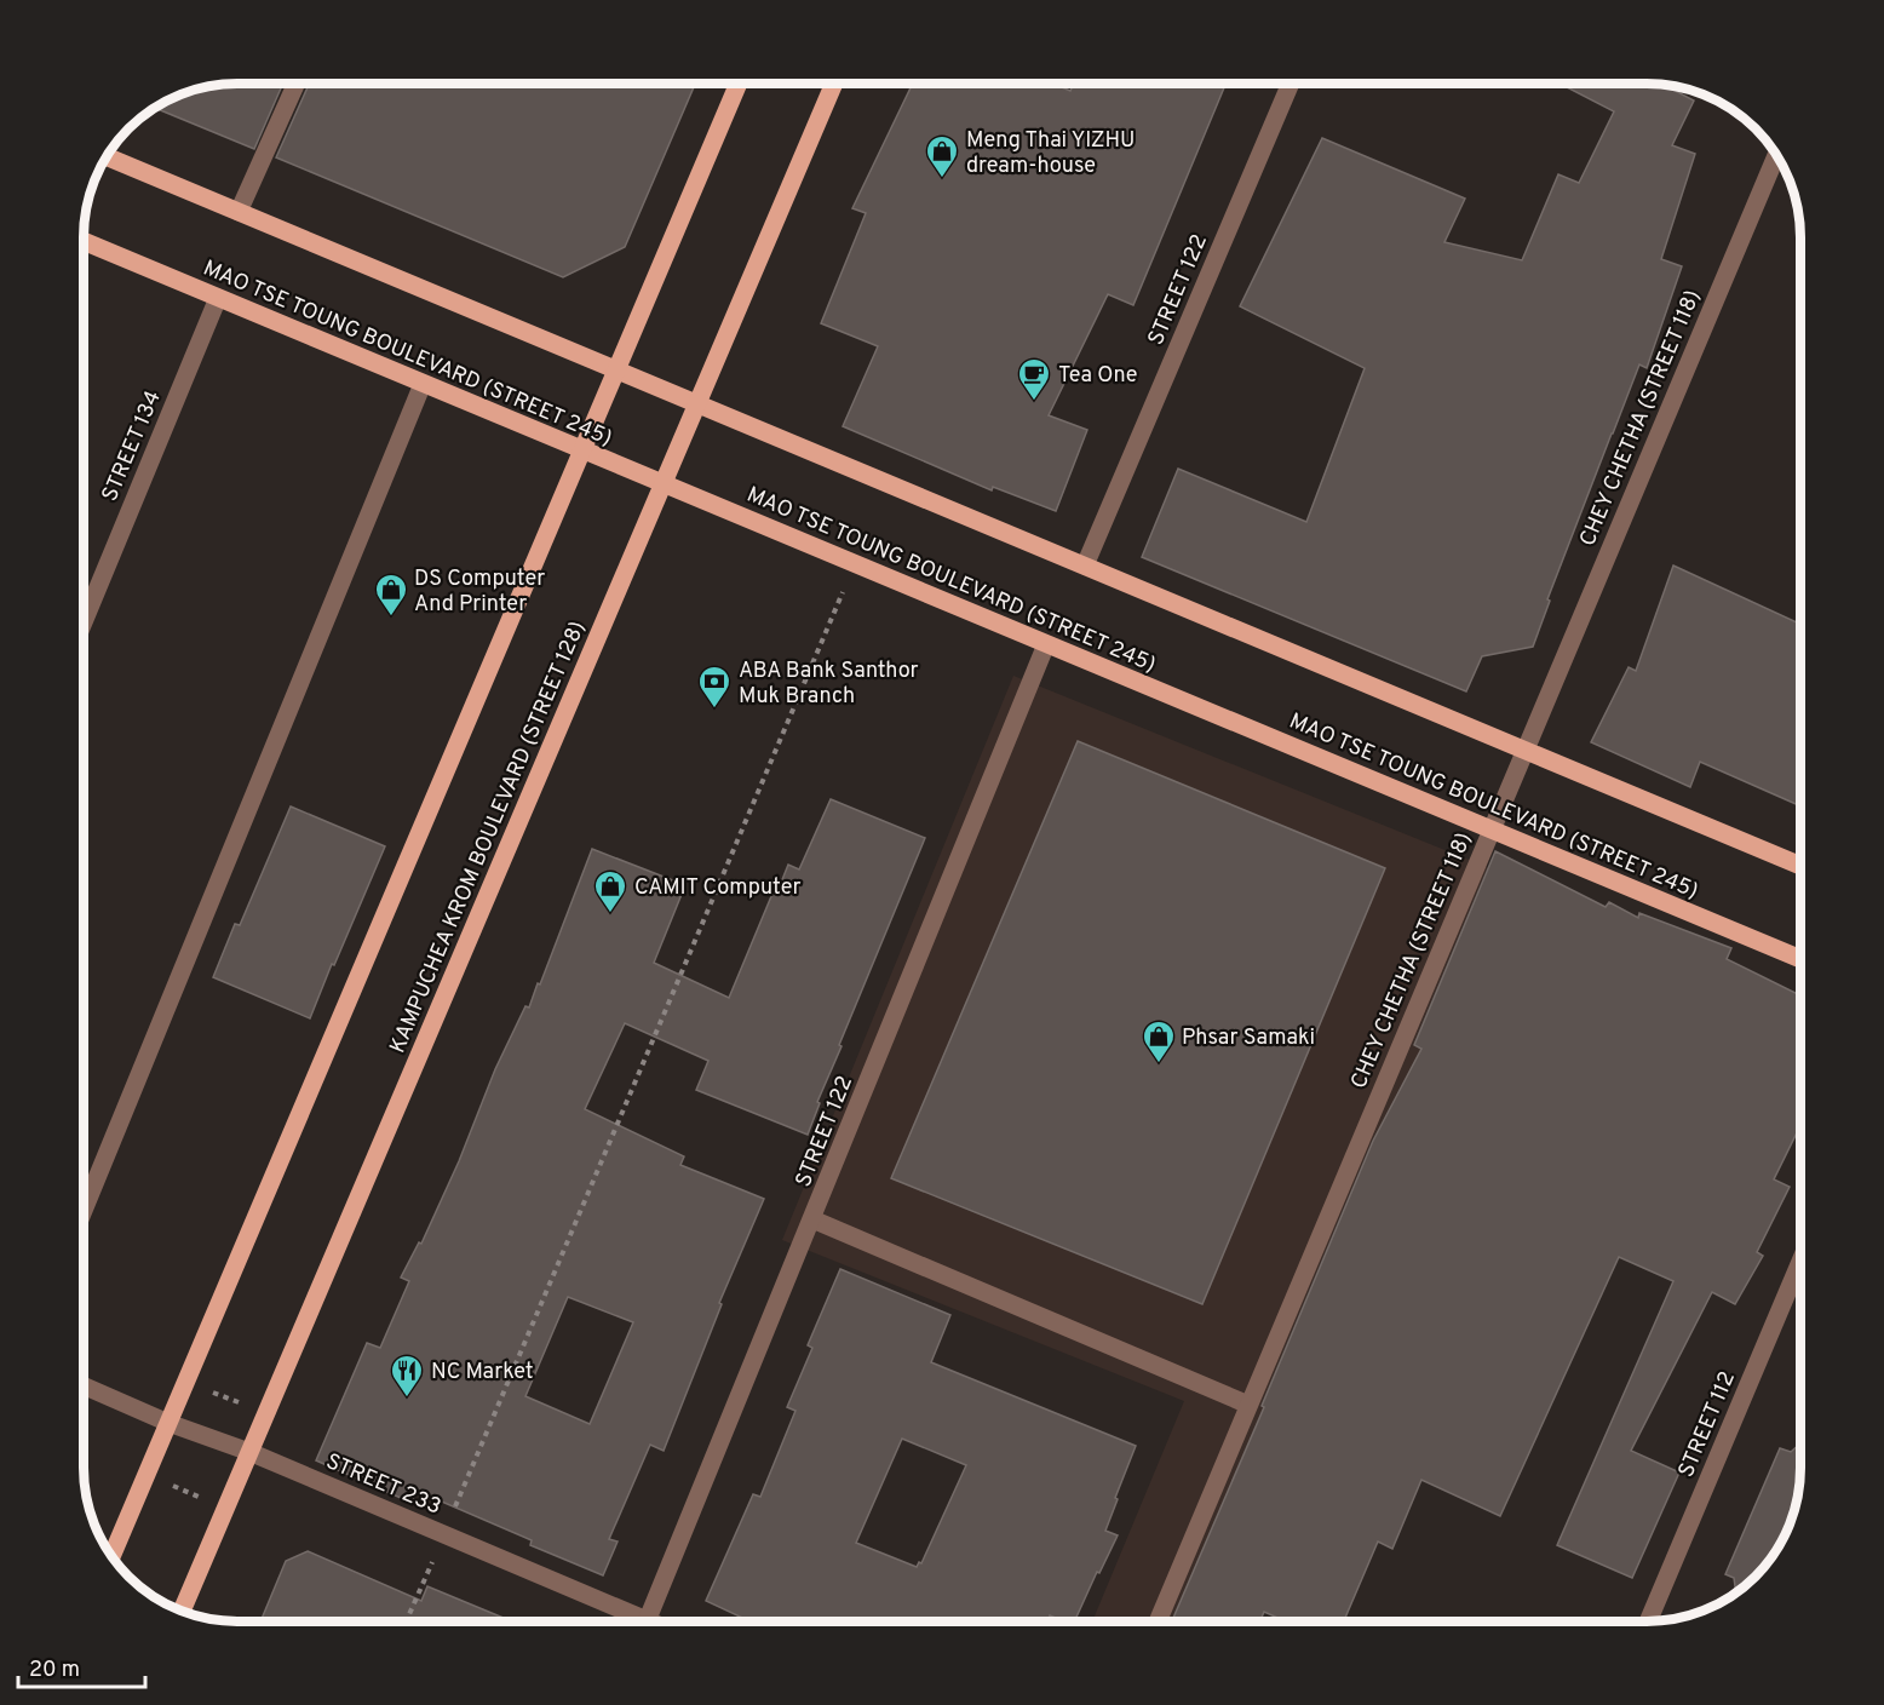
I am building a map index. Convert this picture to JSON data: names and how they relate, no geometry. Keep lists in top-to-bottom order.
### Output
{
  "streets": {
    "main road": ["MAO TSE TOUNG BOULEVARD (STREET 245)", "KAMPUCHEA KROM BOULEVARD (STREET 128)"],
    "street": [
      "STREET 122",
      "CHEY CHETHA (STREET 118)",
      "STREET 134",
      "STREET 112",
      "STREET 233"
    ]
  },
  "crossings": [
    ["STREET 122", "MAO TSE TOUNG BOULEVARD (STREET 245)"],
    ["MAO TSE TOUNG BOULEVARD (STREET 245)", "CHEY CHETHA (STREET 118)"],
    ["MAO TSE TOUNG BOULEVARD (STREET 245)", "STREET 134"],
    ["MAO TSE TOUNG BOULEVARD (STREET 245)", "KAMPUCHEA KROM BOULEVARD (STREET 128)"],
    ["KAMPUCHEA KROM BOULEVARD (STREET 128)", "STREET 233"]
  ],
  "places": {
    "shop": [
      "Meng Thai YIZHU dream-house",
      "DS Computer And Printer",
      "CAMIT Computer",
      "Phsar Samaki"
    ],
    "cafe": ["Tea One"],
    "bank": ["ABA Bank Santhor Muk Branch"],
    "restaurant": ["NC Market"]
  },
  "scale_bar": "20 m"
}
